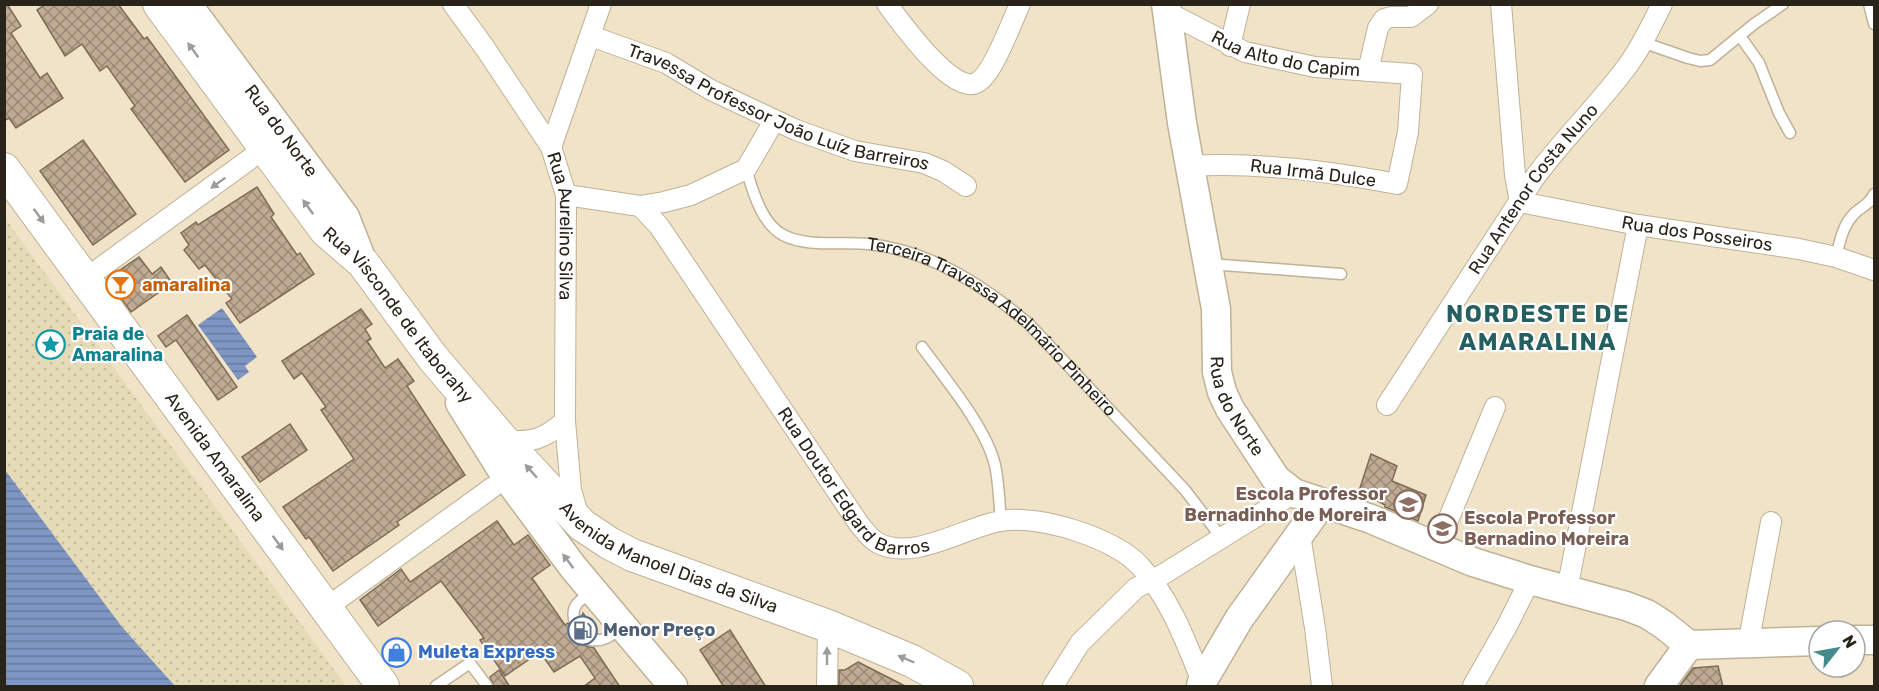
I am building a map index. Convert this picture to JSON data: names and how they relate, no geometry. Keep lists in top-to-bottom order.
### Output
{
  "streets": {
    "main road": ["Rua Visconde de Itaborahy", "Avenida Amaralina", "Avenida Manoel Dias da Silva"],
    "street": [
      "Rua Alto do Capim",
      "Travessa Professor João Luíz Barreiros",
      "Rua do Norte",
      "Rua Irmã Dulce",
      "Rua Antenor Costa Nuno",
      "Rua Aurelino Silva",
      "Rua dos Posseiros",
      "Rua Doutor Edgard Barros"
    ],
    "lane": ["Terceira Travessa Adelmário Pinheiro"]
  },
  "crossings": [
    ["Rua Alto do Capim", "Rua do Norte"],
    ["Rua Alto do Capim", "Rua Irmã Dulce"],
    ["Travessa Professor João Luíz Barreiros", "Rua Aurelino Silva"],
    ["Rua do Norte", "Rua Irmã Dulce"],
    ["Rua do Norte", "Rua Visconde de Itaborahy"],
    ["Rua Antenor Costa Nuno", "Rua dos Posseiros"],
    ["Rua Aurelino Silva", "Avenida Manoel Dias da Silva"],
    ["Rua Visconde de Itaborahy", "Avenida Manoel Dias da Silva"]
  ],
  "one_way": ["Rua Visconde de Itaborahy", "Avenida Amaralina", "Avenida Manoel Dias da Silva"],
  "districts": ["NORDESTE DE AMARALINA"],
  "places": {
    "bar": ["amaralina"],
    "place": ["Praia de Amaralina"],
    "school or university": ["Escola Professor Bernadinho de Moreira", "Escola Professor Bernadino Moreira"],
    "fuel station": ["Menor Preço"],
    "shop": ["Muleta Express"]
  },
  "north": "top right"
}
